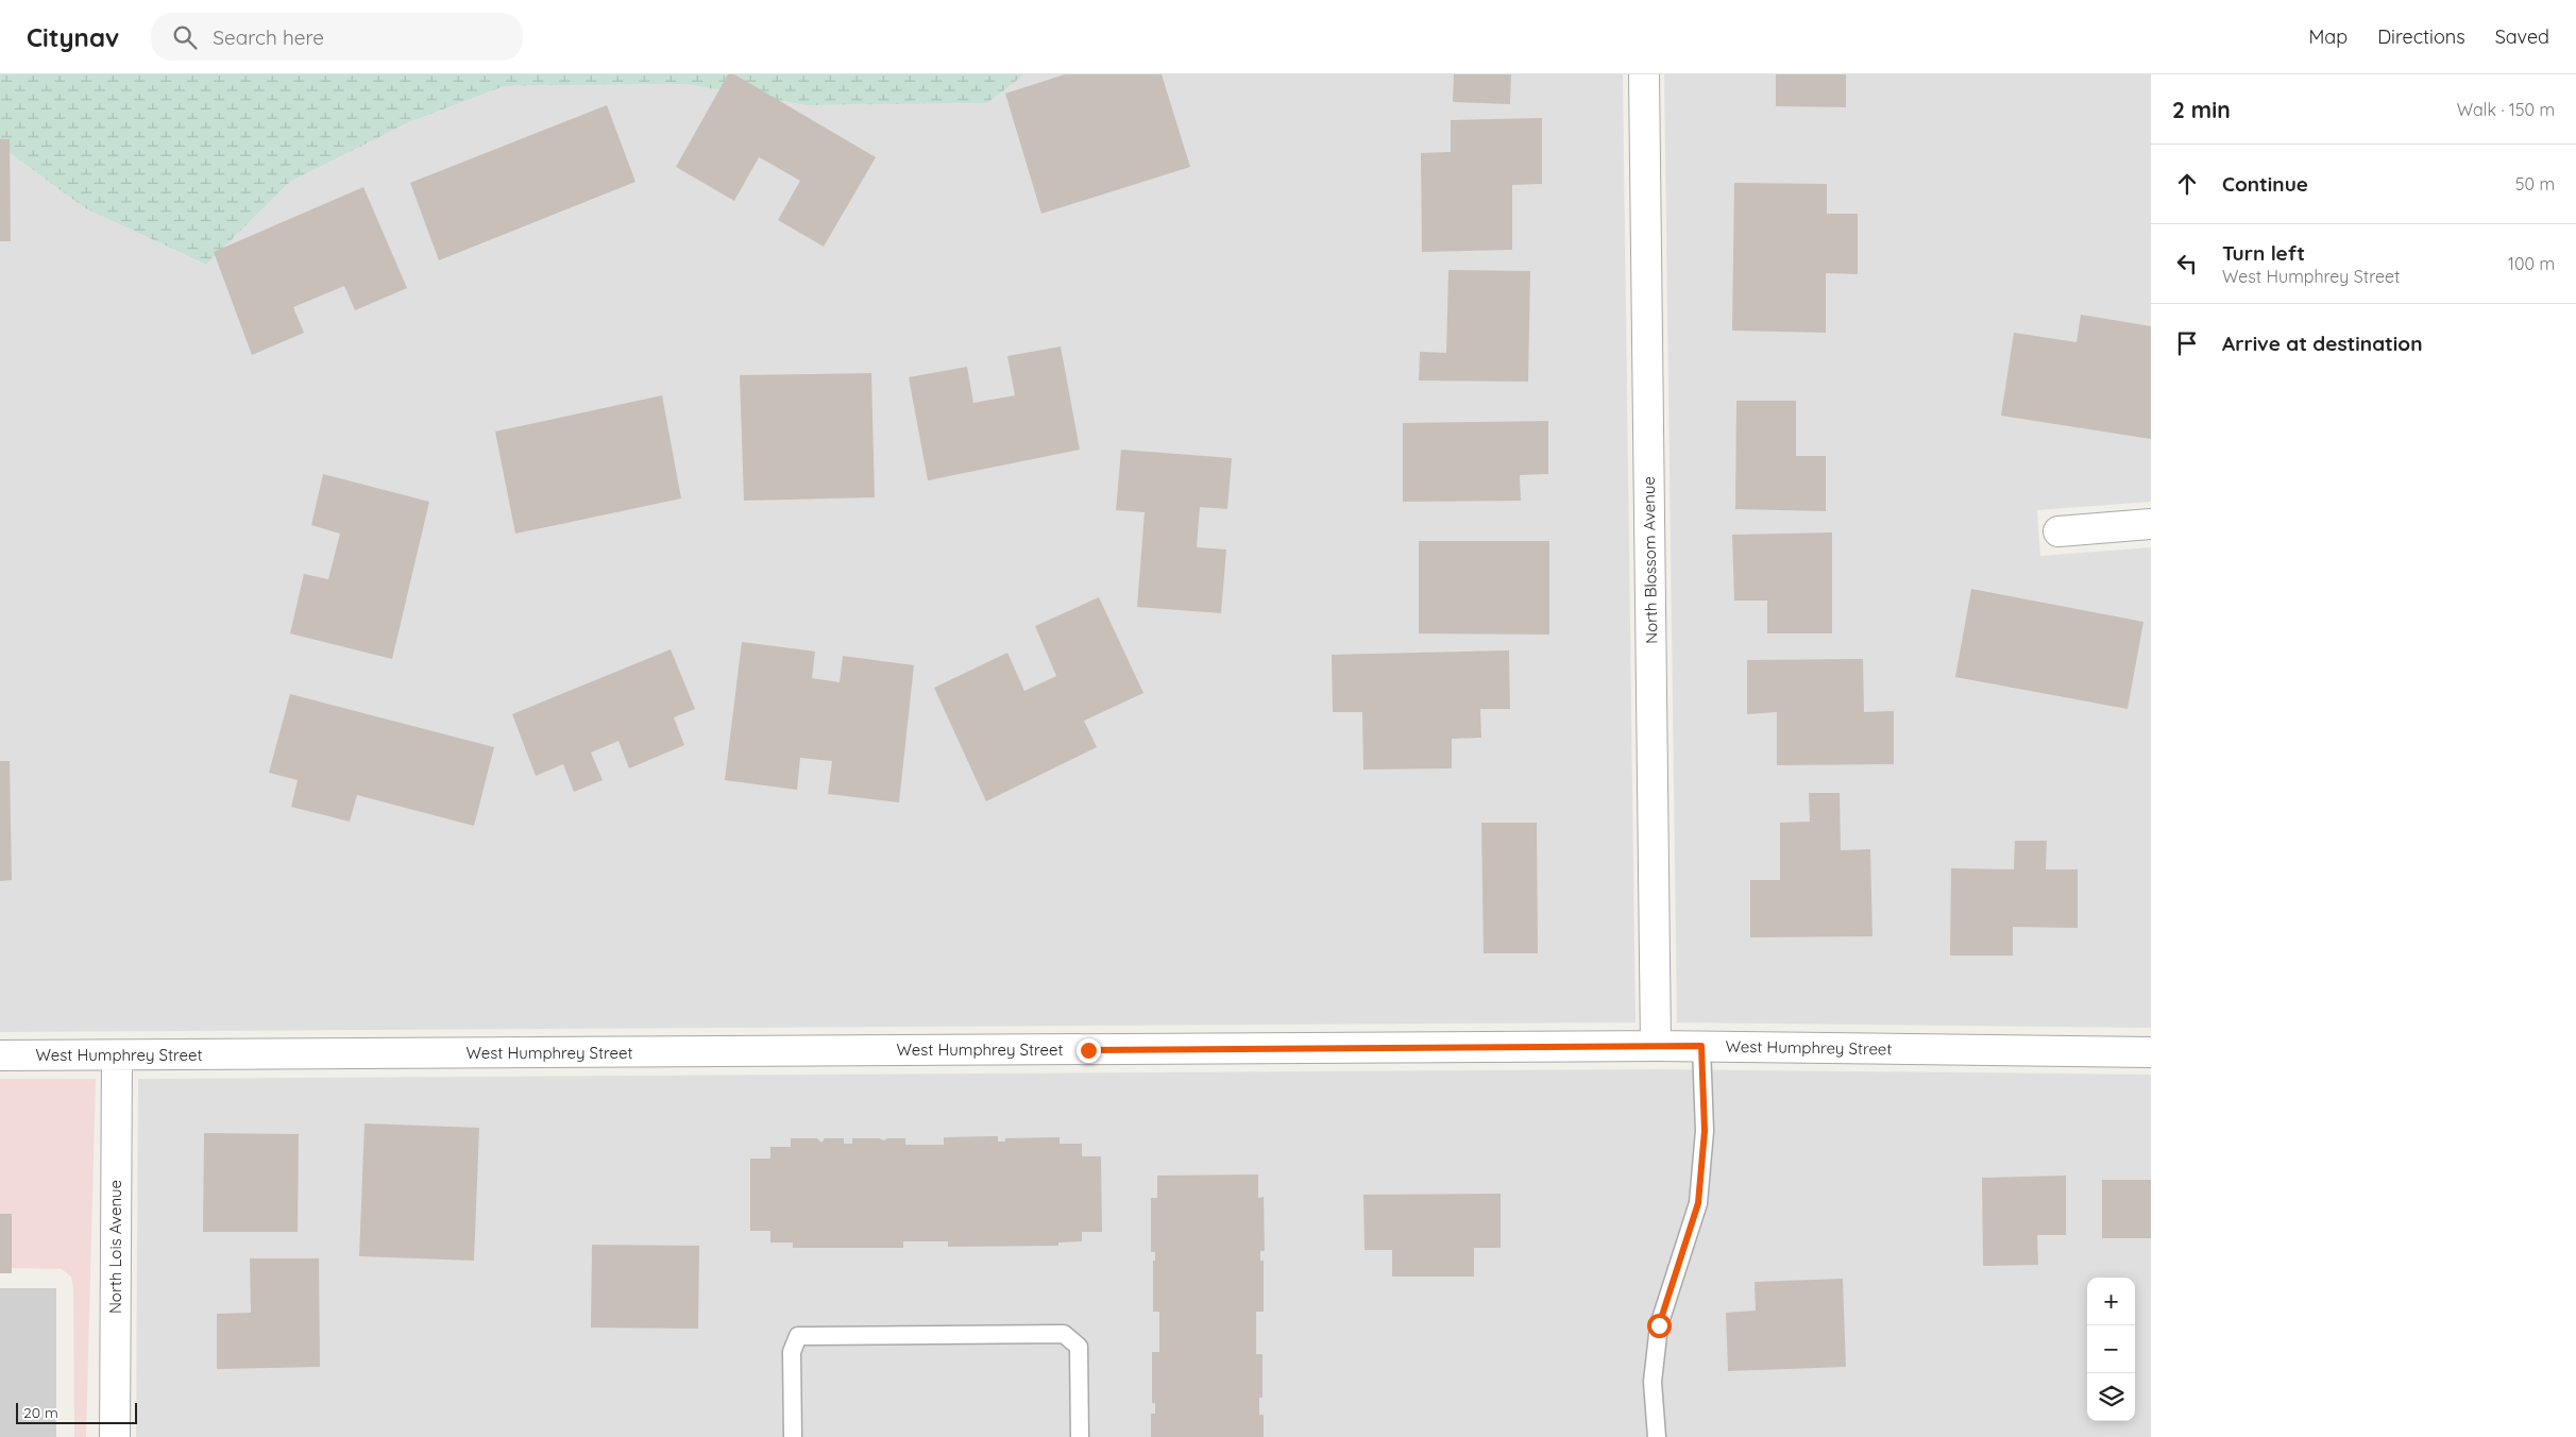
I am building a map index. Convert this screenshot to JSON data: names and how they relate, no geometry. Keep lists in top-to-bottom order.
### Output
{
  "streets": {
    "street": ["North Blossom Avenue", "West Humphrey Street", "North Lois Avenue"]
  },
  "crossings": [
    ["North Blossom Avenue", "West Humphrey Street"],
    ["West Humphrey Street", "North Lois Avenue"]
  ],
  "scale_bar": "20 m",
  "page": {
    "header": "Citynav",
    "search": "Search here",
    "nav": ["Map", "Directions", "Saved"],
    "heading": ["2 min", "Walk · 150 m"],
    "list": [
      ["Continue", "50 m"],
      ["Turn left", "West Humphrey Street", "100 m"],
      "Arrive at destination"
    ],
    "map_buttons": ["+", "−"],
    "scale": "20 m"
  }
}
